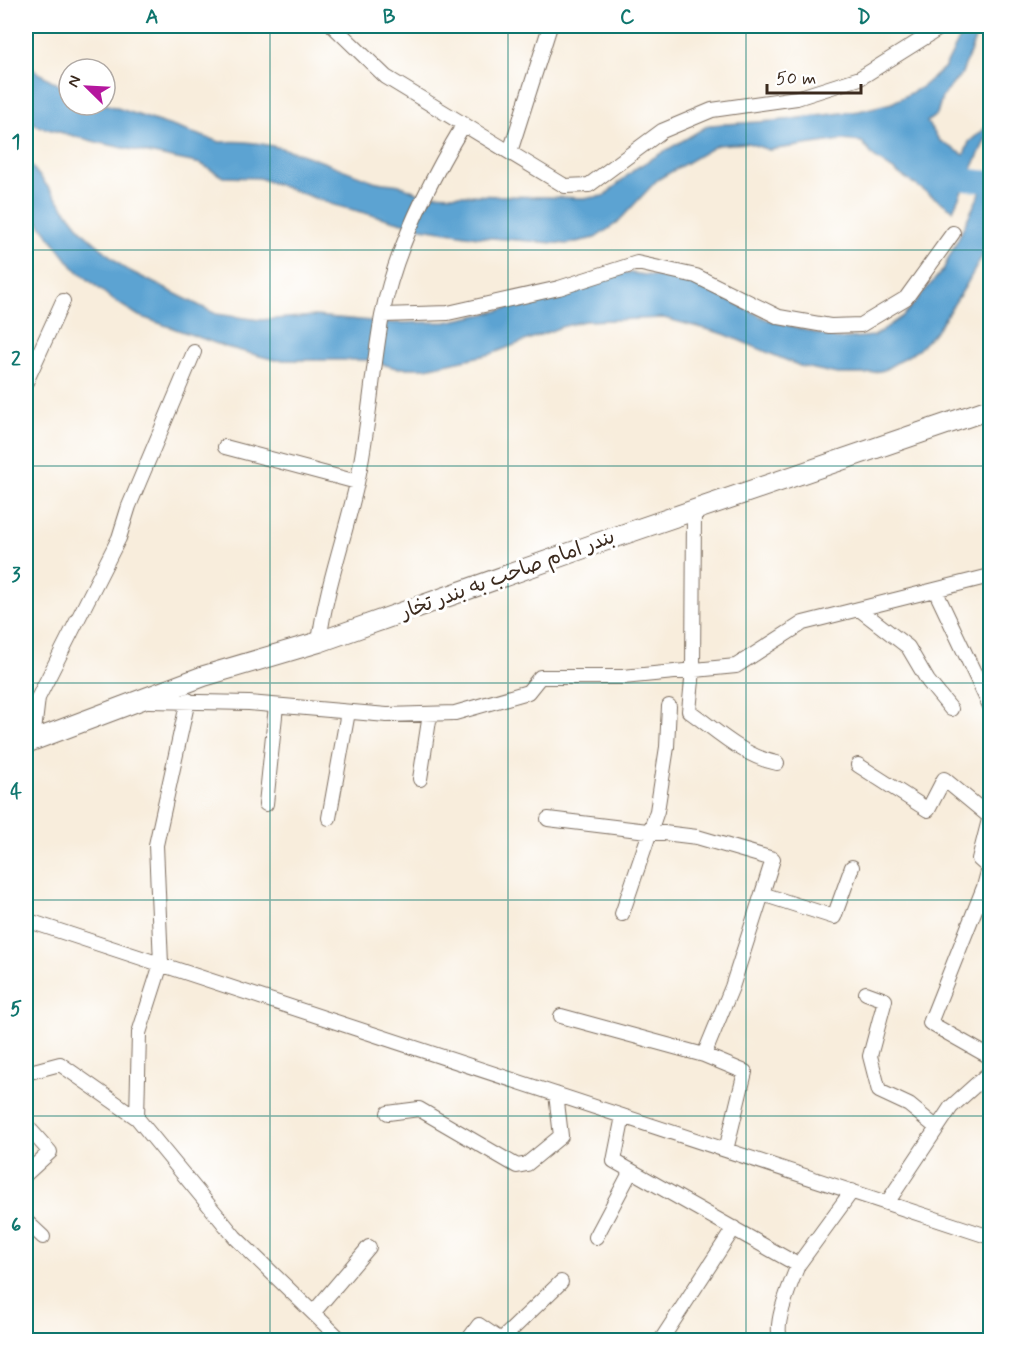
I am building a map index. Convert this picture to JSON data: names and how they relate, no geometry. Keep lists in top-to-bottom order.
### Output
{
  "streets": {
    "main road": ["بندر امام صاحب به بندر تخار"]
  },
  "scale_bar": "50 m",
  "north": "top left",
  "grid": {
    "columns": [
      "A",
      "B",
      "C",
      "D"
    ],
    "rows": [
      "1",
      "2",
      "3",
      "4",
      "5",
      "6"
    ]
  }
}
